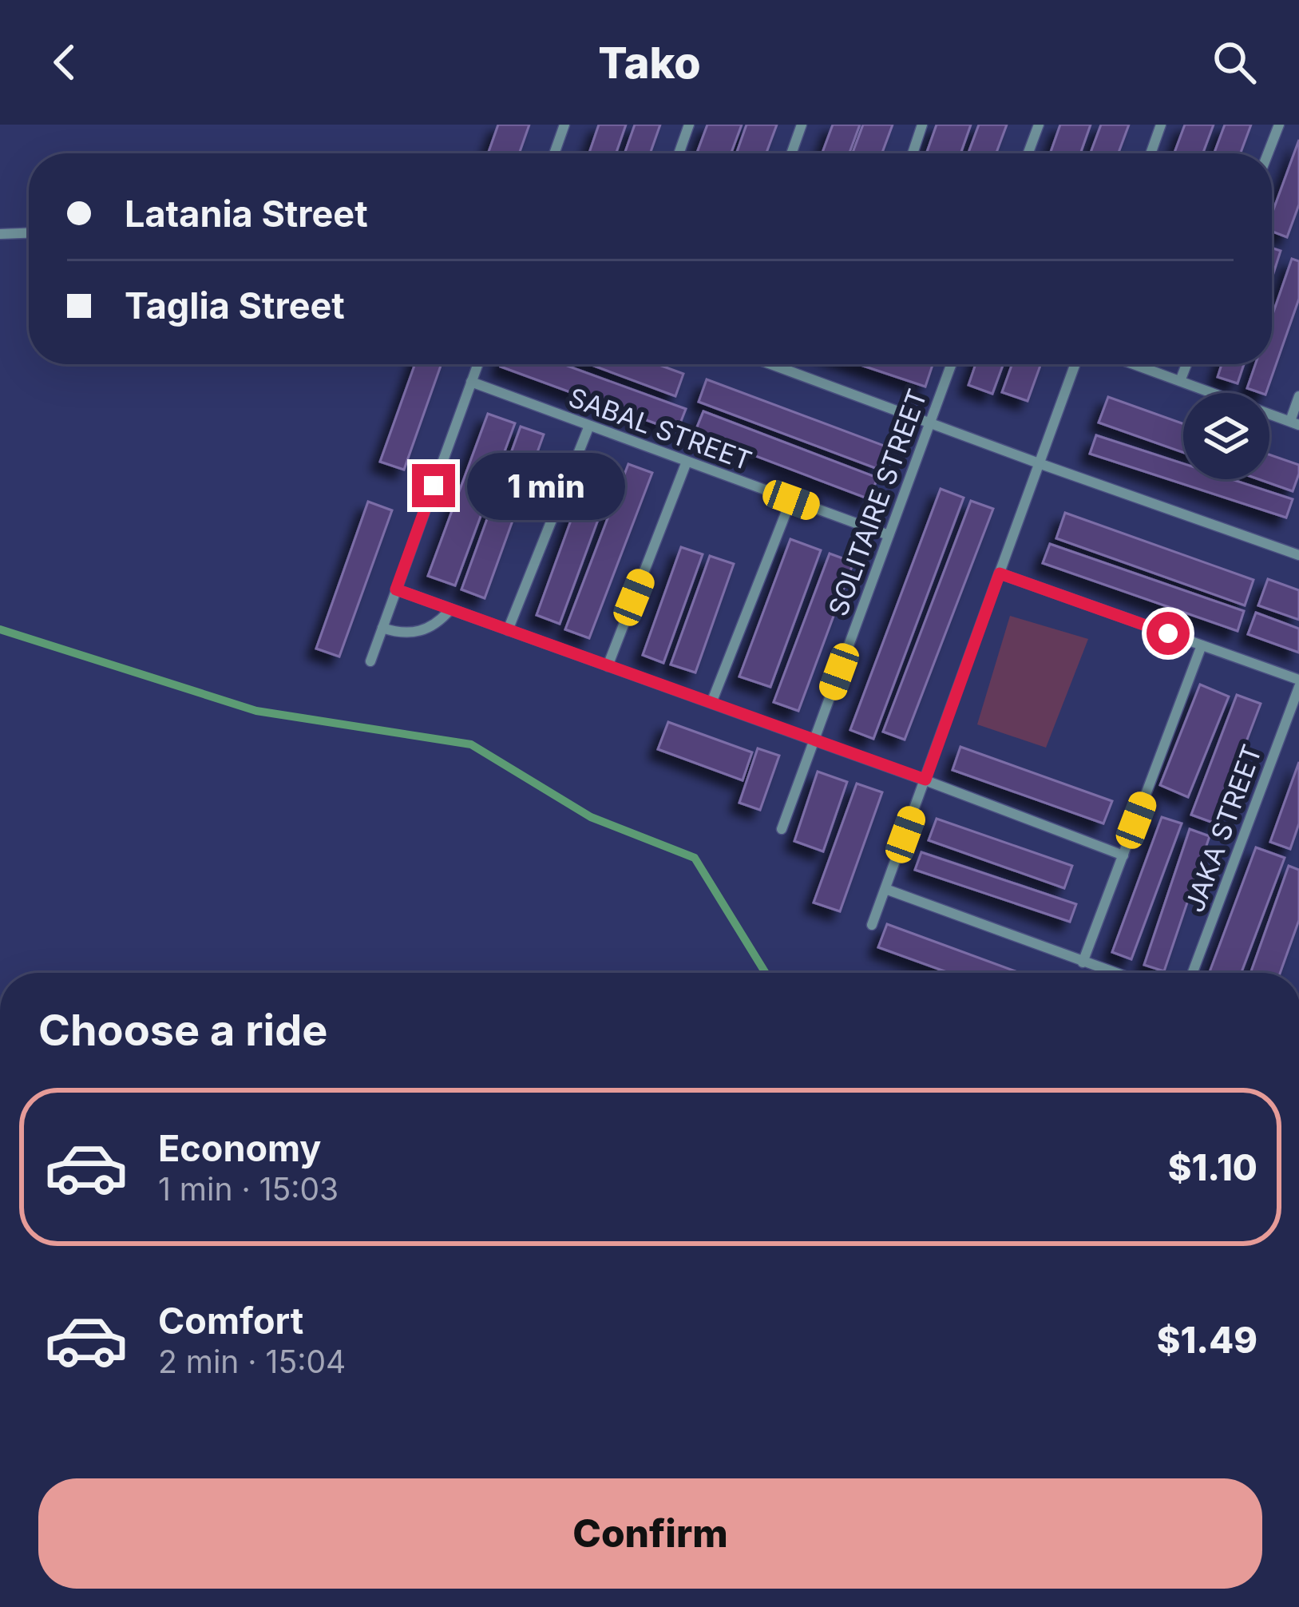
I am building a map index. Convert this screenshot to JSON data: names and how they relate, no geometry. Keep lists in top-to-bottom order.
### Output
{
  "streets": {
    "street": ["SABAL STREET", "SOLITAIRE STREET", "JAKA STREET"]
  },
  "crossings": [
    ["SABAL STREET", "SOLITAIRE STREET"]
  ],
  "page": {
    "header": "Tako",
    "banner": ["Latania Street", "Taglia Street"],
    "bubble": "1 min",
    "heading": "Choose a ride",
    "list": [
      {
        "name": "Economy",
        "note": "1 min · 15:03",
        "value": "$1.10"
      },
      {
        "name": "Comfort",
        "note": "2 min · 15:04",
        "value": "$1.49"
      }
    ],
    "buttons": "Confirm"
  }
}
